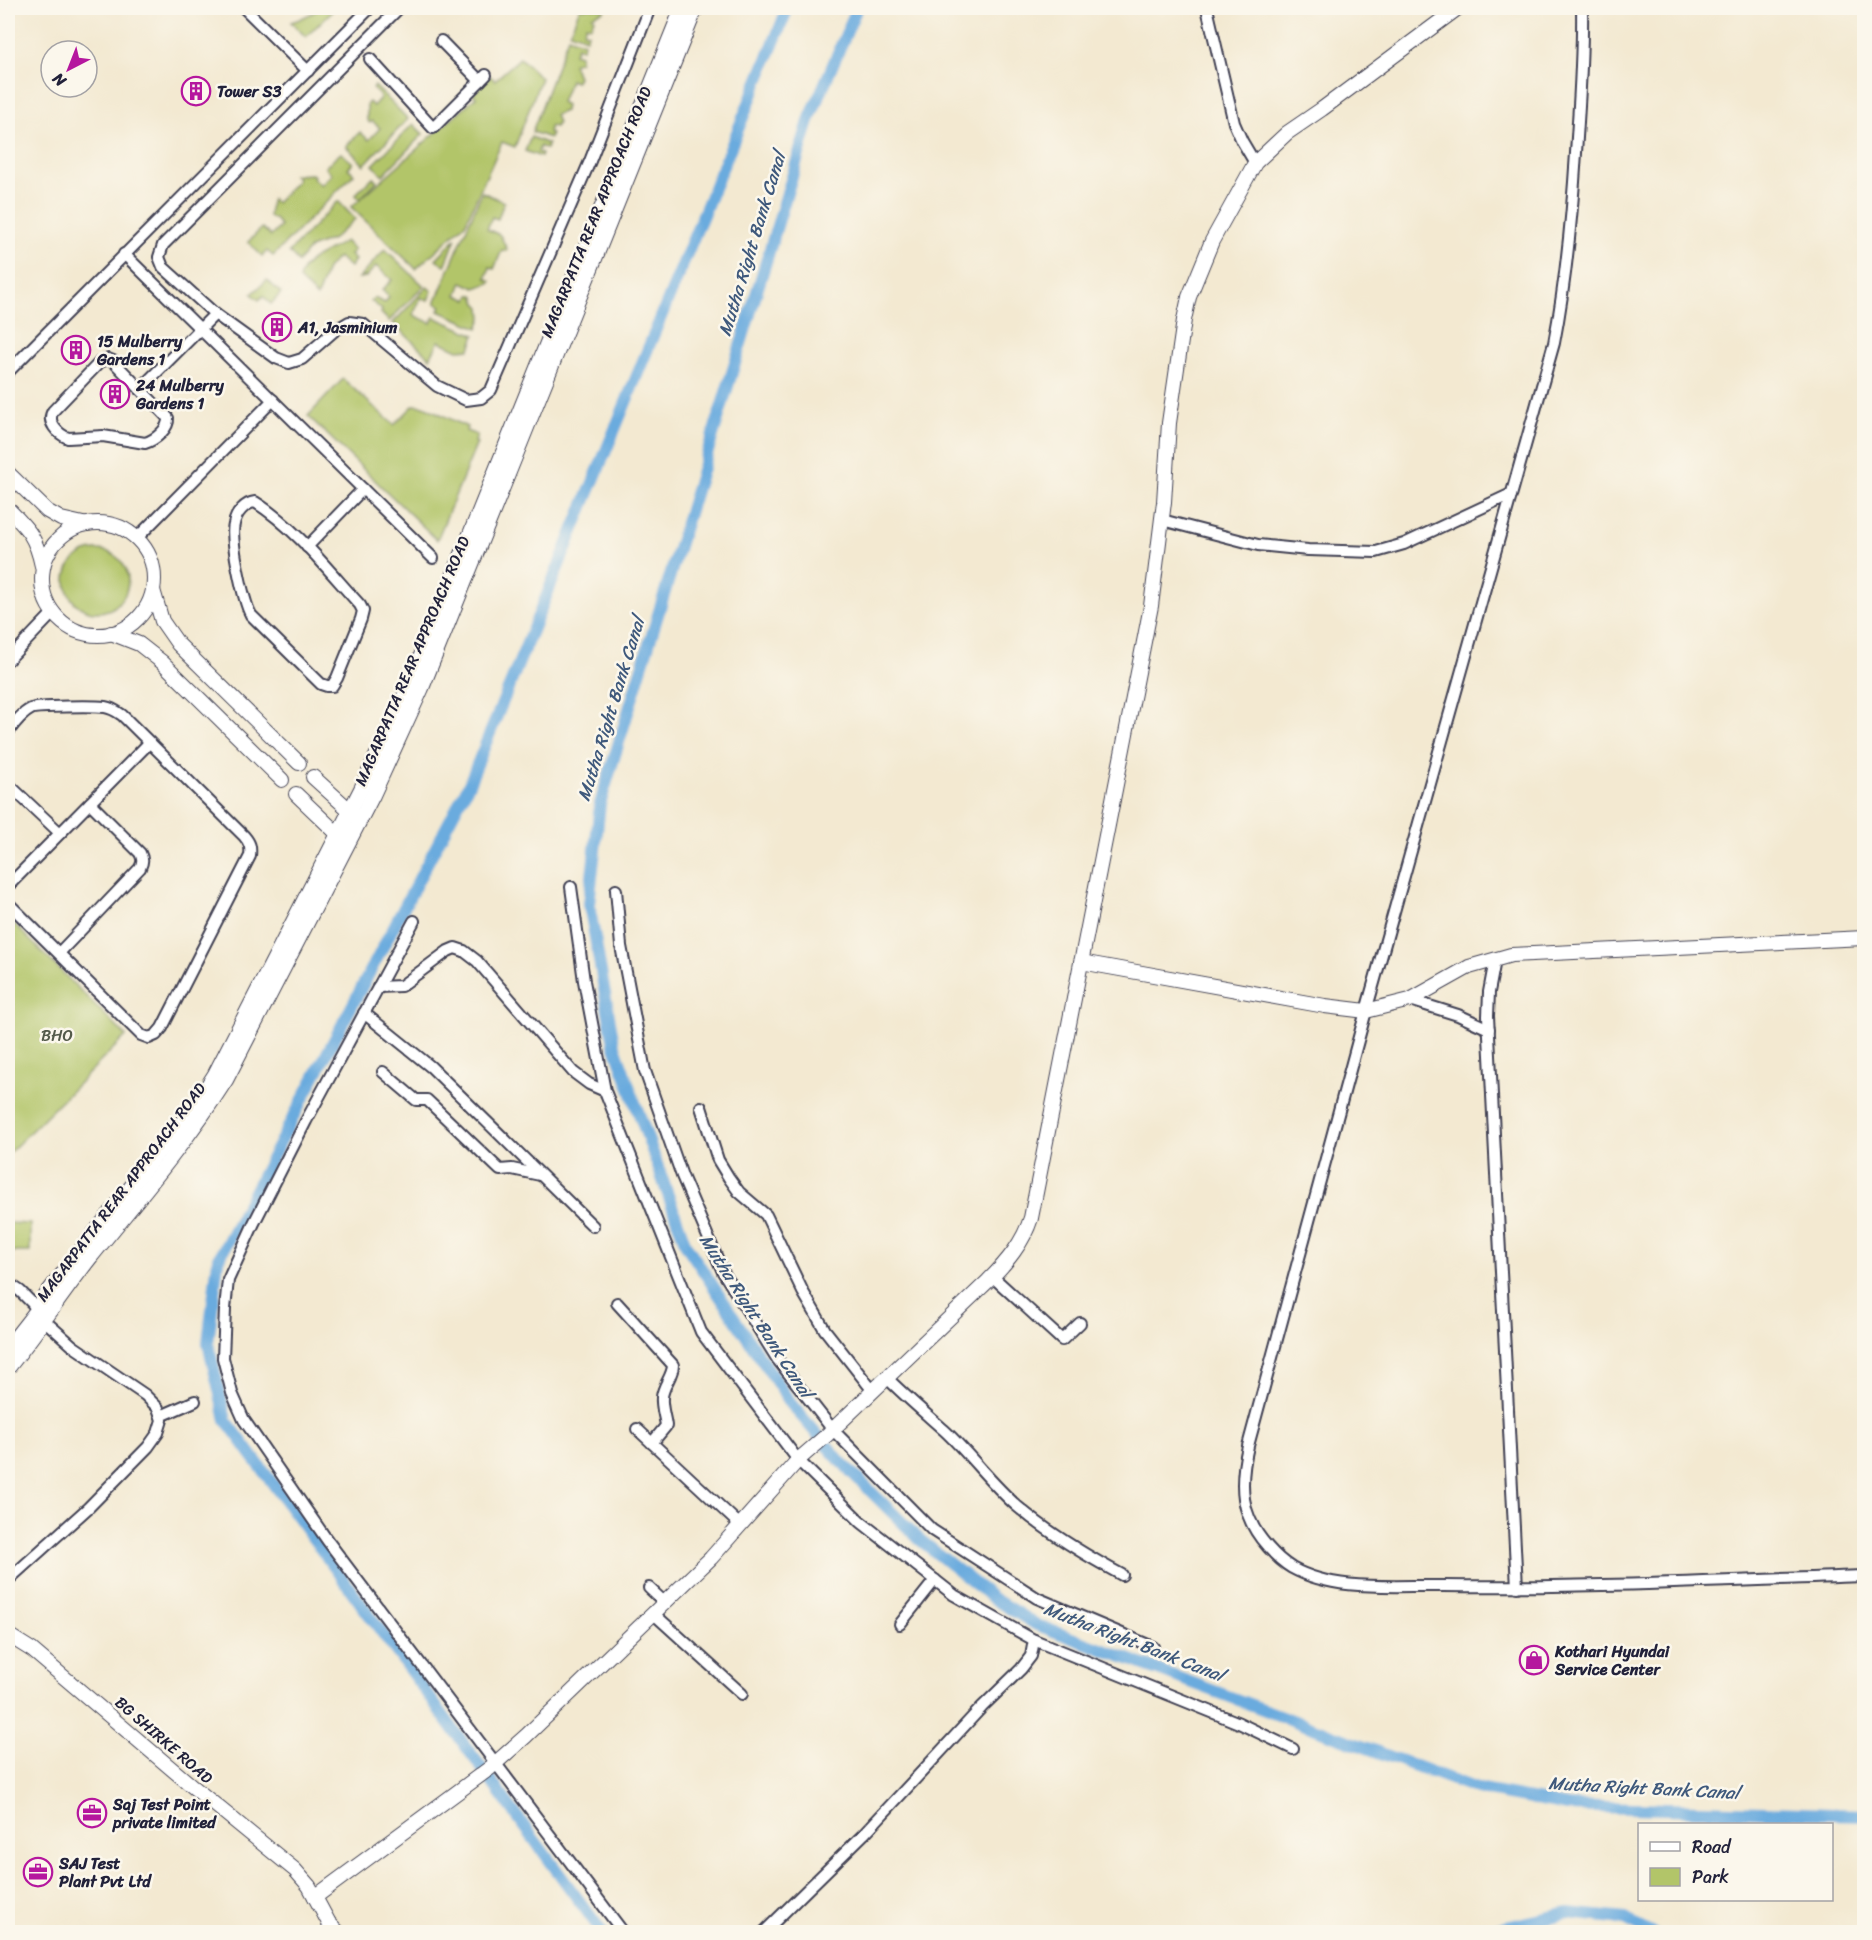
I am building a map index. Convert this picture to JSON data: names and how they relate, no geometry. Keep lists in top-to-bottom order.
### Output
{
  "streets": {
    "street": ["MAGARPATTA REAR APPROACH ROAD", "BG SHIRKE ROAD"]
  },
  "water": ["Mutha Right Bank Canal"],
  "parks": ["BHO"],
  "places": {
    "building": [
      "Tower S3",
      "A1, Jasminium",
      "15 Mulberry Gardens 1",
      "24 Mulberry Gardens 1"
    ],
    "shop": ["Kothari Hyundai Service Center"],
    "office": ["Saj Test Point private limited", "SAJ Test Plant Pvt Ltd"]
  },
  "legend": ["Road", "Park"],
  "north": "bottom left"
}
